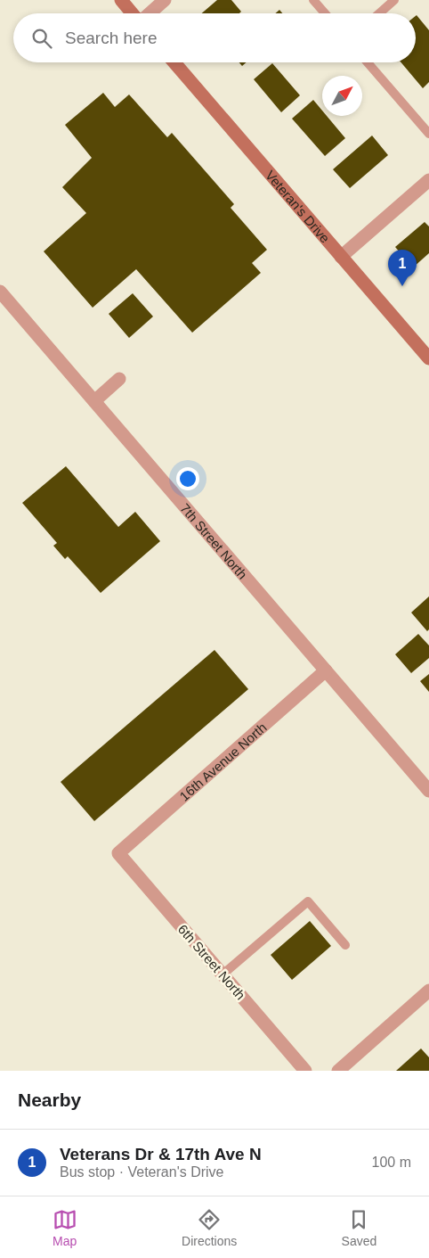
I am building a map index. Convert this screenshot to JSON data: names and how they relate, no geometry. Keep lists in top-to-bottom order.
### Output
{
  "streets": {
    "street": [
      "Veteran's Drive",
      "7th Street North",
      "16th Avenue North",
      "6th Street North"
    ]
  },
  "crossings": [
    ["7th Street North", "16th Avenue North"],
    ["16th Avenue North", "6th Street North"]
  ],
  "north": "top right",
  "page": {
    "search": "Search here",
    "pins": "1",
    "heading": "Nearby",
    "list": [
      {
        "mark": "1",
        "name": "Veterans Dr & 17th Ave N",
        "note": "Bus stop · Veteran's Drive",
        "value": "100 m"
      }
    ],
    "nav": ["Map", "Directions", "Saved"]
  }
}
